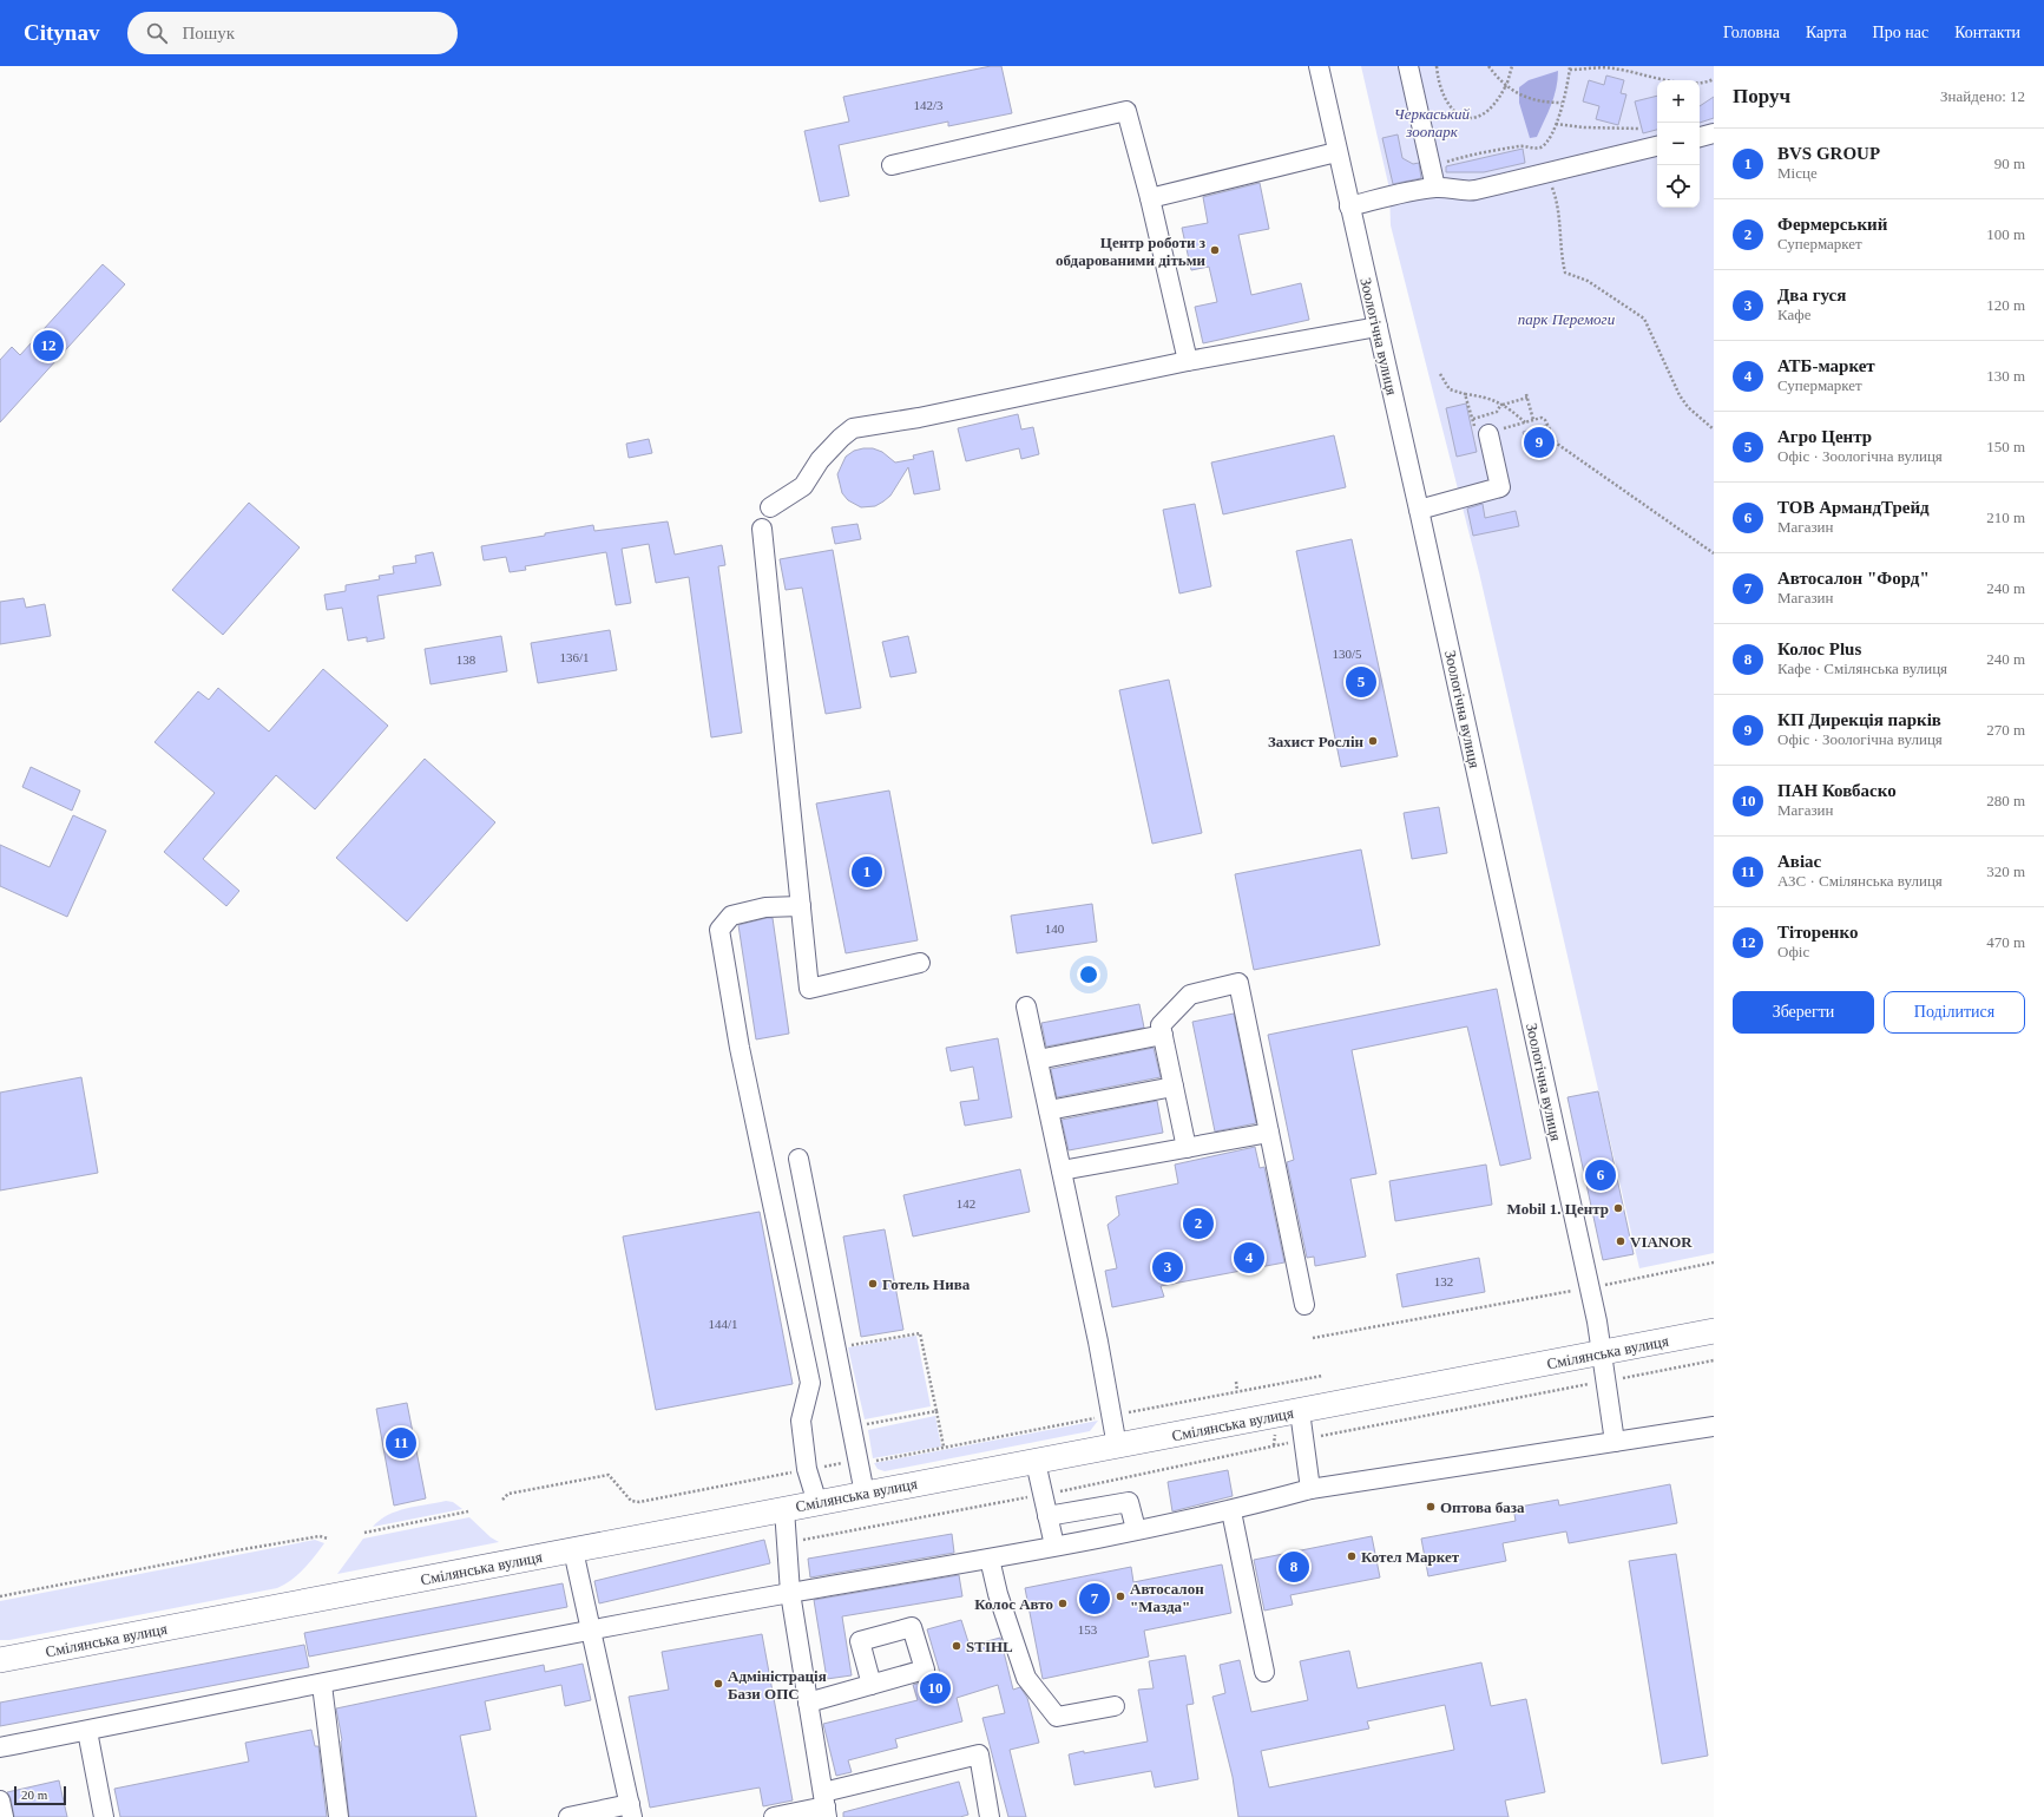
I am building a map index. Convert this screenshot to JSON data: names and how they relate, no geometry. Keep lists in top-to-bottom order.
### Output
{
  "streets": {
    "main road": ["Смілянська вулиця"],
    "street": ["Зоологічна вулиця"]
  },
  "crossings": [
    ["Зоологічна вулиця", "Смілянська вулиця"]
  ],
  "parks": ["Черкаський зоопарк", "парк Перемоги"],
  "places": [
    "Центр роботи з обдарованими дітьми",
    "Захист Рослін",
    "Mobil 1. Центр",
    "VIANOR",
    "Готель Нива",
    "Оптова база",
    "Котел Маркет",
    "Автосалон \"Мазда\"",
    "Колос Авто",
    "STIHL",
    "Адміністрація Бази ОПС"
  ],
  "house_numbers": [
    "142/3",
    "130/5",
    "136/1",
    "138",
    "140",
    "142",
    "132",
    "144/1",
    "153"
  ],
  "scale_bar": "20 m",
  "page": {
    "header": "Citynav",
    "search": "Пошук",
    "nav": [
      "Головна",
      "Карта",
      "Про нас",
      "Контакти"
    ],
    "heading": ["Поруч", "Знайдено: 12"],
    "map_buttons": ["+", "−"],
    "list": [
      {
        "mark": "1",
        "name": "BVS GROUP",
        "note": "Місце",
        "value": "90 m"
      },
      {
        "mark": "2",
        "name": "Фермерський",
        "note": "Супермаркет",
        "value": "100 m"
      },
      {
        "mark": "3",
        "name": "Два гуся",
        "note": "Кафе",
        "value": "120 m"
      },
      {
        "mark": "4",
        "name": "АТБ-маркет",
        "note": "Супермаркет",
        "value": "130 m"
      },
      {
        "mark": "5",
        "name": "Агро Центр",
        "note": "Офіс · Зоологічна вулиця",
        "value": "150 m"
      },
      {
        "mark": "6",
        "name": "ТОВ АрмандТрейд",
        "note": "Магазин",
        "value": "210 m"
      },
      {
        "mark": "7",
        "name": "Автосалон \"Форд\"",
        "note": "Магазин",
        "value": "240 m"
      },
      {
        "mark": "8",
        "name": "Колос Plus",
        "note": "Кафе · Смілянська вулиця",
        "value": "240 m"
      },
      {
        "mark": "9",
        "name": "КП Дирекція парків",
        "note": "Офіс · Зоологічна вулиця",
        "value": "270 m"
      },
      {
        "mark": "10",
        "name": "ПАН Ковбаско",
        "note": "Магазин",
        "value": "280 m"
      },
      {
        "mark": "11",
        "name": "Авіас",
        "note": "АЗС · Смілянська вулиця",
        "value": "320 m"
      },
      {
        "mark": "12",
        "name": "Тіторенко",
        "note": "Офіс",
        "value": "470 m"
      }
    ],
    "pins": [
      "12",
      "9",
      "5",
      "1",
      "6",
      "2",
      "4",
      "3",
      "11",
      "8",
      "7",
      "10"
    ],
    "buttons": ["Зберегти", "Поділитися"],
    "scale": "20 m"
  }
}
